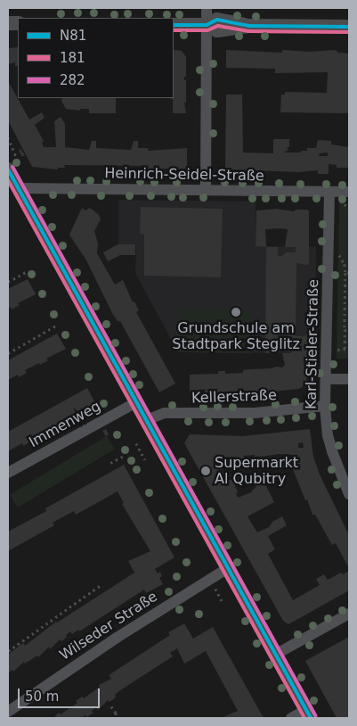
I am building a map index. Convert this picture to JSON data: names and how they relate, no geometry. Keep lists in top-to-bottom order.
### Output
{
  "streets": {
    "street": [
      "Heinrich-Seidel-Straße",
      "Karl-Stieler-Straße",
      "Kellerstraße",
      "Immenweg",
      "Wilseder Straße"
    ]
  },
  "crossings": [
    ["Heinrich-Seidel-Straße", "Karl-Stieler-Straße"],
    ["Karl-Stieler-Straße", "Kellerstraße"]
  ],
  "places": ["Grundschule am Stadtpark Steglitz", "Supermarkt Al Qubitry"],
  "lines": ["transit line N81", "transit line 181", "transit line 282"],
  "legend": ["N81", "181", "282"],
  "scale_bar": "50 m"
}
